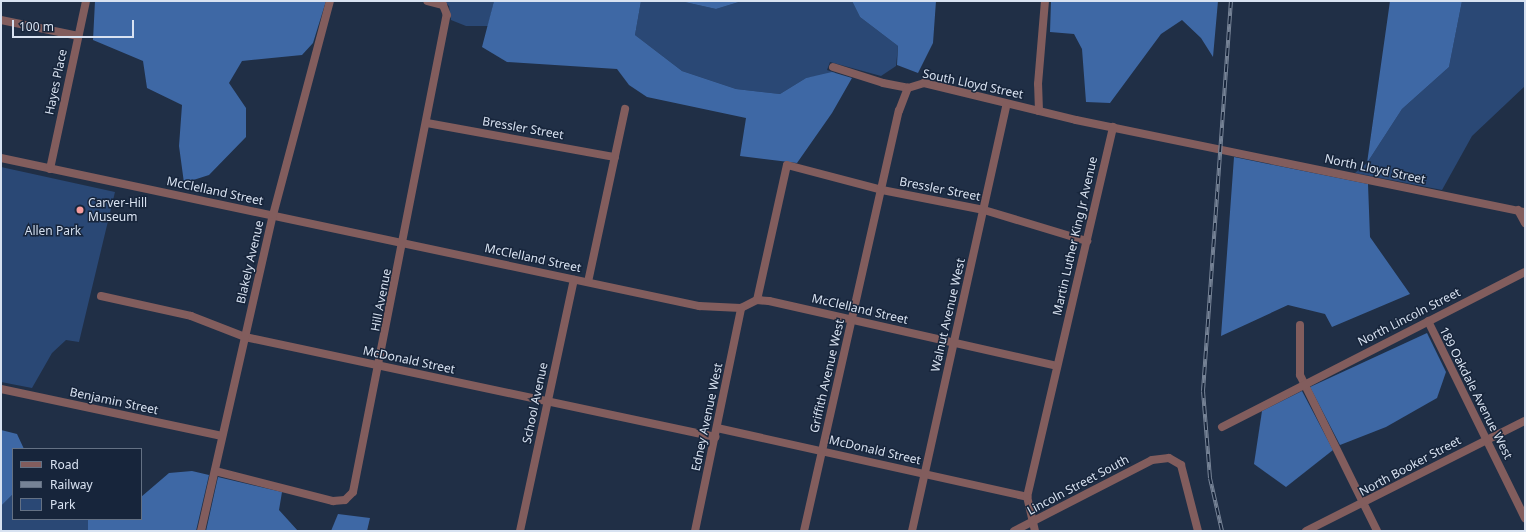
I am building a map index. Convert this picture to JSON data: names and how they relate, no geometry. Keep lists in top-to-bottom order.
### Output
{
  "streets": {
    "street": [
      "Hayes Place",
      "South Lloyd Street",
      "Bressler Street",
      "North Lloyd Street",
      "McClelland Street",
      "Martin Luther King Jr Avenue",
      "Blakely Avenue",
      "Hill Avenue",
      "Walnut Avenue West",
      "North Lincoln Street",
      "McDonald Street",
      "Griffith Avenue West",
      "189 Oakdale Avenue West",
      "Benjamin Street",
      "School Avenue",
      "Edney Avenue West",
      "North Booker Street",
      "Lincoln Street South"
    ]
  },
  "crossings": [
    ["Hayes Place", "McClelland Street"],
    ["South Lloyd Street", "Walnut Avenue West"],
    ["South Lloyd Street", "Griffith Avenue West"],
    ["Bressler Street", "McClelland Street"],
    ["Bressler Street", "Martin Luther King Jr Avenue"],
    ["Bressler Street", "Hill Avenue"],
    ["Bressler Street", "Walnut Avenue West"],
    ["Bressler Street", "Griffith Avenue West"],
    ["North Lloyd Street", "Martin Luther King Jr Avenue"],
    ["McClelland Street", "Martin Luther King Jr Avenue"],
    ["McClelland Street", "Blakely Avenue"],
    ["McClelland Street", "Hill Avenue"],
    ["McClelland Street", "Walnut Avenue West"],
    ["McClelland Street", "Griffith Avenue West"],
    ["McClelland Street", "School Avenue"],
    ["McClelland Street", "Edney Avenue West"],
    ["Martin Luther King Jr Avenue", "McDonald Street"],
    ["Martin Luther King Jr Avenue", "Lincoln Street South"],
    ["Blakely Avenue", "Hill Avenue"],
    ["Blakely Avenue", "McDonald Street"],
    ["Blakely Avenue", "Benjamin Street"],
    ["Hill Avenue", "McDonald Street"],
    ["Walnut Avenue West", "McDonald Street"],
    ["North Lincoln Street", "189 Oakdale Avenue West"],
    ["McDonald Street", "Griffith Avenue West"],
    ["McDonald Street", "School Avenue"],
    ["McDonald Street", "Edney Avenue West"],
    ["189 Oakdale Avenue West", "North Booker Street"]
  ],
  "parks": ["Allen Park"],
  "places": ["Carver-Hill Museum"],
  "legend": ["Road", "Railway", "Park"],
  "scale_bar": "100 m"
}
